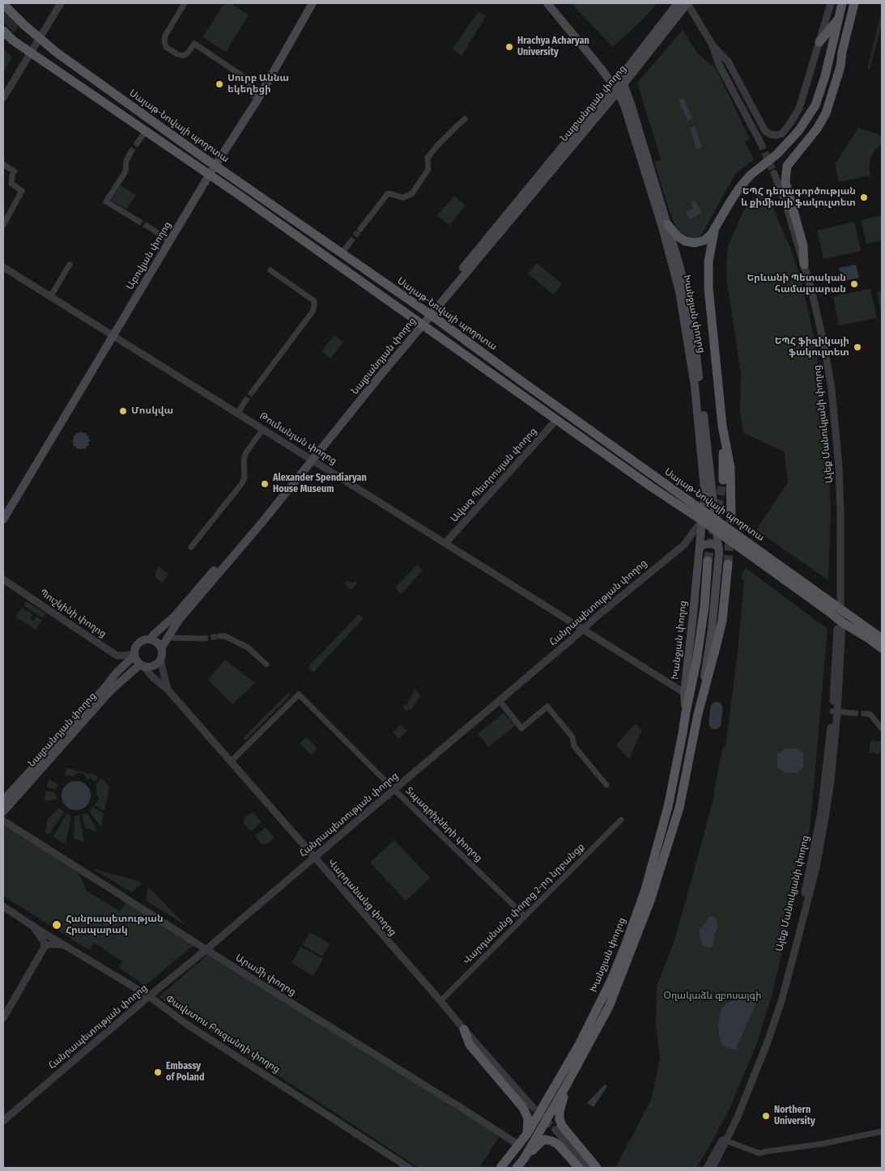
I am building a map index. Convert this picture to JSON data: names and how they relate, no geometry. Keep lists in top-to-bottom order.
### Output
{
  "streets": {
    "main road": [
      "Նալբանդյան փողոց",
      "Սայաթ-Նովայի պողոտա",
      "Աբովյան փողոց",
      "Խանջյան փողոց"
    ],
    "street": [
      "Ալեք Մանուկյանի փողոց",
      "Թումանյան փողոց",
      "Ավագ Պետրոսյան փողոց",
      "Հանրապետության փողոց",
      "Պուշկինի փողոց",
      "Տպագրիչների փողոց",
      "Վարդանանց փողոց",
      "Վարդանանց փողոց 2-րդ նրբանցք",
      "Արամի փողոց",
      "Փավստոս Բուզանդի փողոց"
    ]
  },
  "crossings": [
    ["Նալբանդյան փողոց", "Սայաթ-Նովայի պողոտա"],
    ["Նալբանդյան փողոց", "Խանջյան փողոց"],
    ["Նալբանդյան փողոց", "Թումանյան փողոց"],
    ["Նալբանդյան փողոց", "Պուշկինի փողոց"],
    ["Նալբանդյան փողոց", "Վարդանանց փողոց"],
    ["Սայաթ-Նովայի պողոտա", "Աբովյան փողոց"],
    ["Սայաթ-Նովայի պողոտա", "Խանջյան փողոց"],
    ["Սայաթ-Նովայի պողոտա", "Ալեք Մանուկյանի փողոց"],
    ["Սայաթ-Նովայի պողոտա", "Ավագ Պետրոսյան փողոց"],
    ["Սայաթ-Նովայի պողոտա", "Հանրապետության փողոց"],
    ["Աբովյան փողոց", "Թումանյան փողոց"],
    ["Խանջյան փողոց", "Թումանյան փողոց"],
    ["Խանջյան փողոց", "Հանրապետության փողոց"],
    ["Խանջյան փողոց", "Արամի փողոց"],
    ["Թումանյան փողոց", "Ավագ Պետրոսյան փողոց"],
    ["Թումանյան փողոց", "Հանրապետության փողոց"],
    ["Հանրապետության փողոց", "Տպագրիչների փողոց"],
    ["Հանրապետության փողոց", "Վարդանանց փողոց"],
    ["Հանրապետության փողոց", "Արամի փողոց"],
    ["Հանրապետության փողոց", "Փավստոս Բուզանդի փողոց"],
    ["Պուշկինի փողոց", "Վարդանանց փողոց"],
    ["Տպագրիչների փողոց", "Վարդանանց փողոց"],
    ["Տպագրիչների փողոց", "Վարդանանց փողոց 2-րդ նրբանցք"],
    ["Վարդանանց փողոց", "Վարդանանց փողոց 2-րդ նրբանցք"]
  ],
  "parks": ["Օղակաձև զբոսայգի"],
  "places": [
    "Hrachya Acharyan University",
    "Սուրբ Աննա եկեղեցի",
    "ԵՊՀ դեղագործության և քիմիայի ֆակուլտետ",
    "Երևանի Պետական համալսարան",
    "ԵՊՀ ֆիզիկայի ֆակուլտետ",
    "Մոսկվա",
    "Alexander Spendiaryan House Museum",
    "Հանրապետության Հրապարակ",
    "Embassy of Poland",
    "Northern University"
  ]
}
